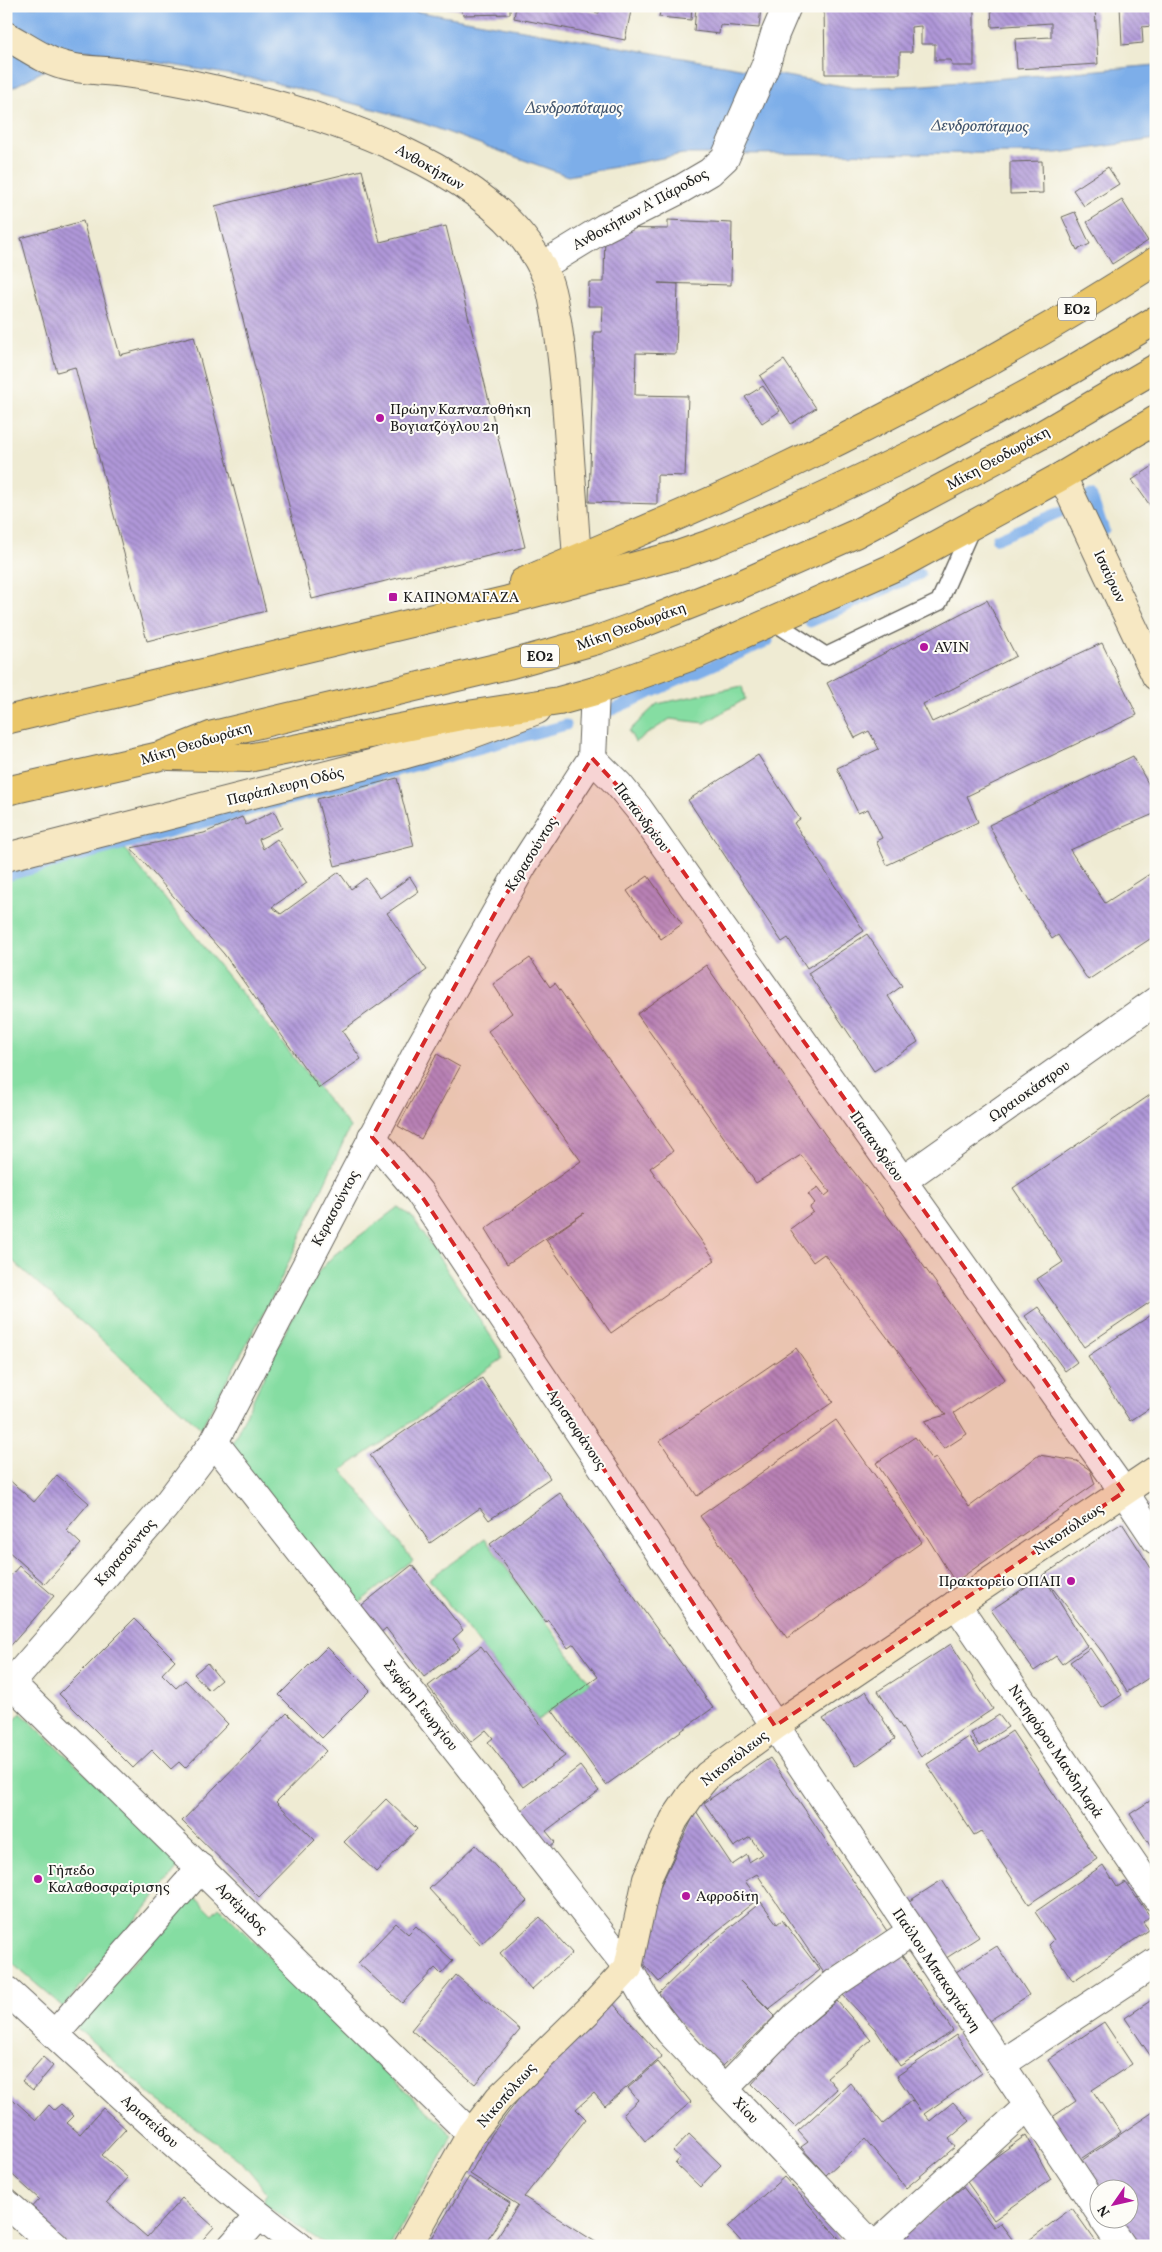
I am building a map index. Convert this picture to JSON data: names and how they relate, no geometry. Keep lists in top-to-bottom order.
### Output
{
  "streets": {
    "highway": ["ΕΟ2", "Μίκη Θεοδωράκη"],
    "street": [
      "Ανθοκήπων",
      "Ανθοκήπων Α' Πάροδος",
      "Ισαύρων",
      "Παράπλευρη Οδός",
      "Παπανδρέου",
      "Κερασούντος",
      "Ωραιοκάστρου",
      "Αριστοφάνoυς",
      "Νικοπόλεως",
      "Σεφέρη Γεωργίου",
      "Νικηφόρου Μανδηλαρά",
      "Αρτέμιδος",
      "Παύλου Μπακογιάννη",
      "Χίου",
      "Αριστείδου"
    ]
  },
  "crossings": [
    ["Ανθοκήπων", "Ανθοκήπων Α' Πάροδος"],
    ["Ανθοκήπων", "ΕΟ2"],
    ["ΕΟ2", "Μίκη Θεοδωράκη"],
    ["ΕΟ2", "Ισαύρων"],
    ["ΕΟ2", "Παράπλευρη Οδός"],
    ["Παπανδρέου", "Κερασούντος"],
    ["Παπανδρέου", "Ωραιοκάστρου"],
    ["Παπανδρέου", "Νικοπόλεως"],
    ["Κερασούντος", "Αριστοφάνoυς"],
    ["Κερασούντος", "Σεφέρη Γεωργίου"],
    ["Κερασούντος", "Αρτέμιδος"],
    ["Αριστοφάνoυς", "Νικοπόλεως"],
    ["Αριστοφάνoυς", "Παύλου Μπακογιάννη"],
    ["Νικοπόλεως", "Σεφέρη Γεωργίου"],
    ["Νικοπόλεως", "Νικηφόρου Μανδηλαρά"],
    ["Νικοπόλεως", "Αρτέμιδος"],
    ["Νικοπόλεως", "Παύλου Μπακογιάννη"],
    ["Νικοπόλεως", "Χίου"],
    ["Σεφέρη Γεωργίου", "Χίου"]
  ],
  "water": ["Δενδροπόταμος"],
  "places": {
    "other": [
      "Πρώην Καπναποθήκη Βογιατζόγλου 2η",
      "AVIN",
      "Πρακτορείο ΟΠΑΠ",
      "Γήπεδο Καλαθοσφαίρισης",
      "Αφροδίτη"
    ],
    "transit": ["ΚΑΠΝΟΜΑΓΑΖΑ"]
  },
  "north": "bottom left"
}
